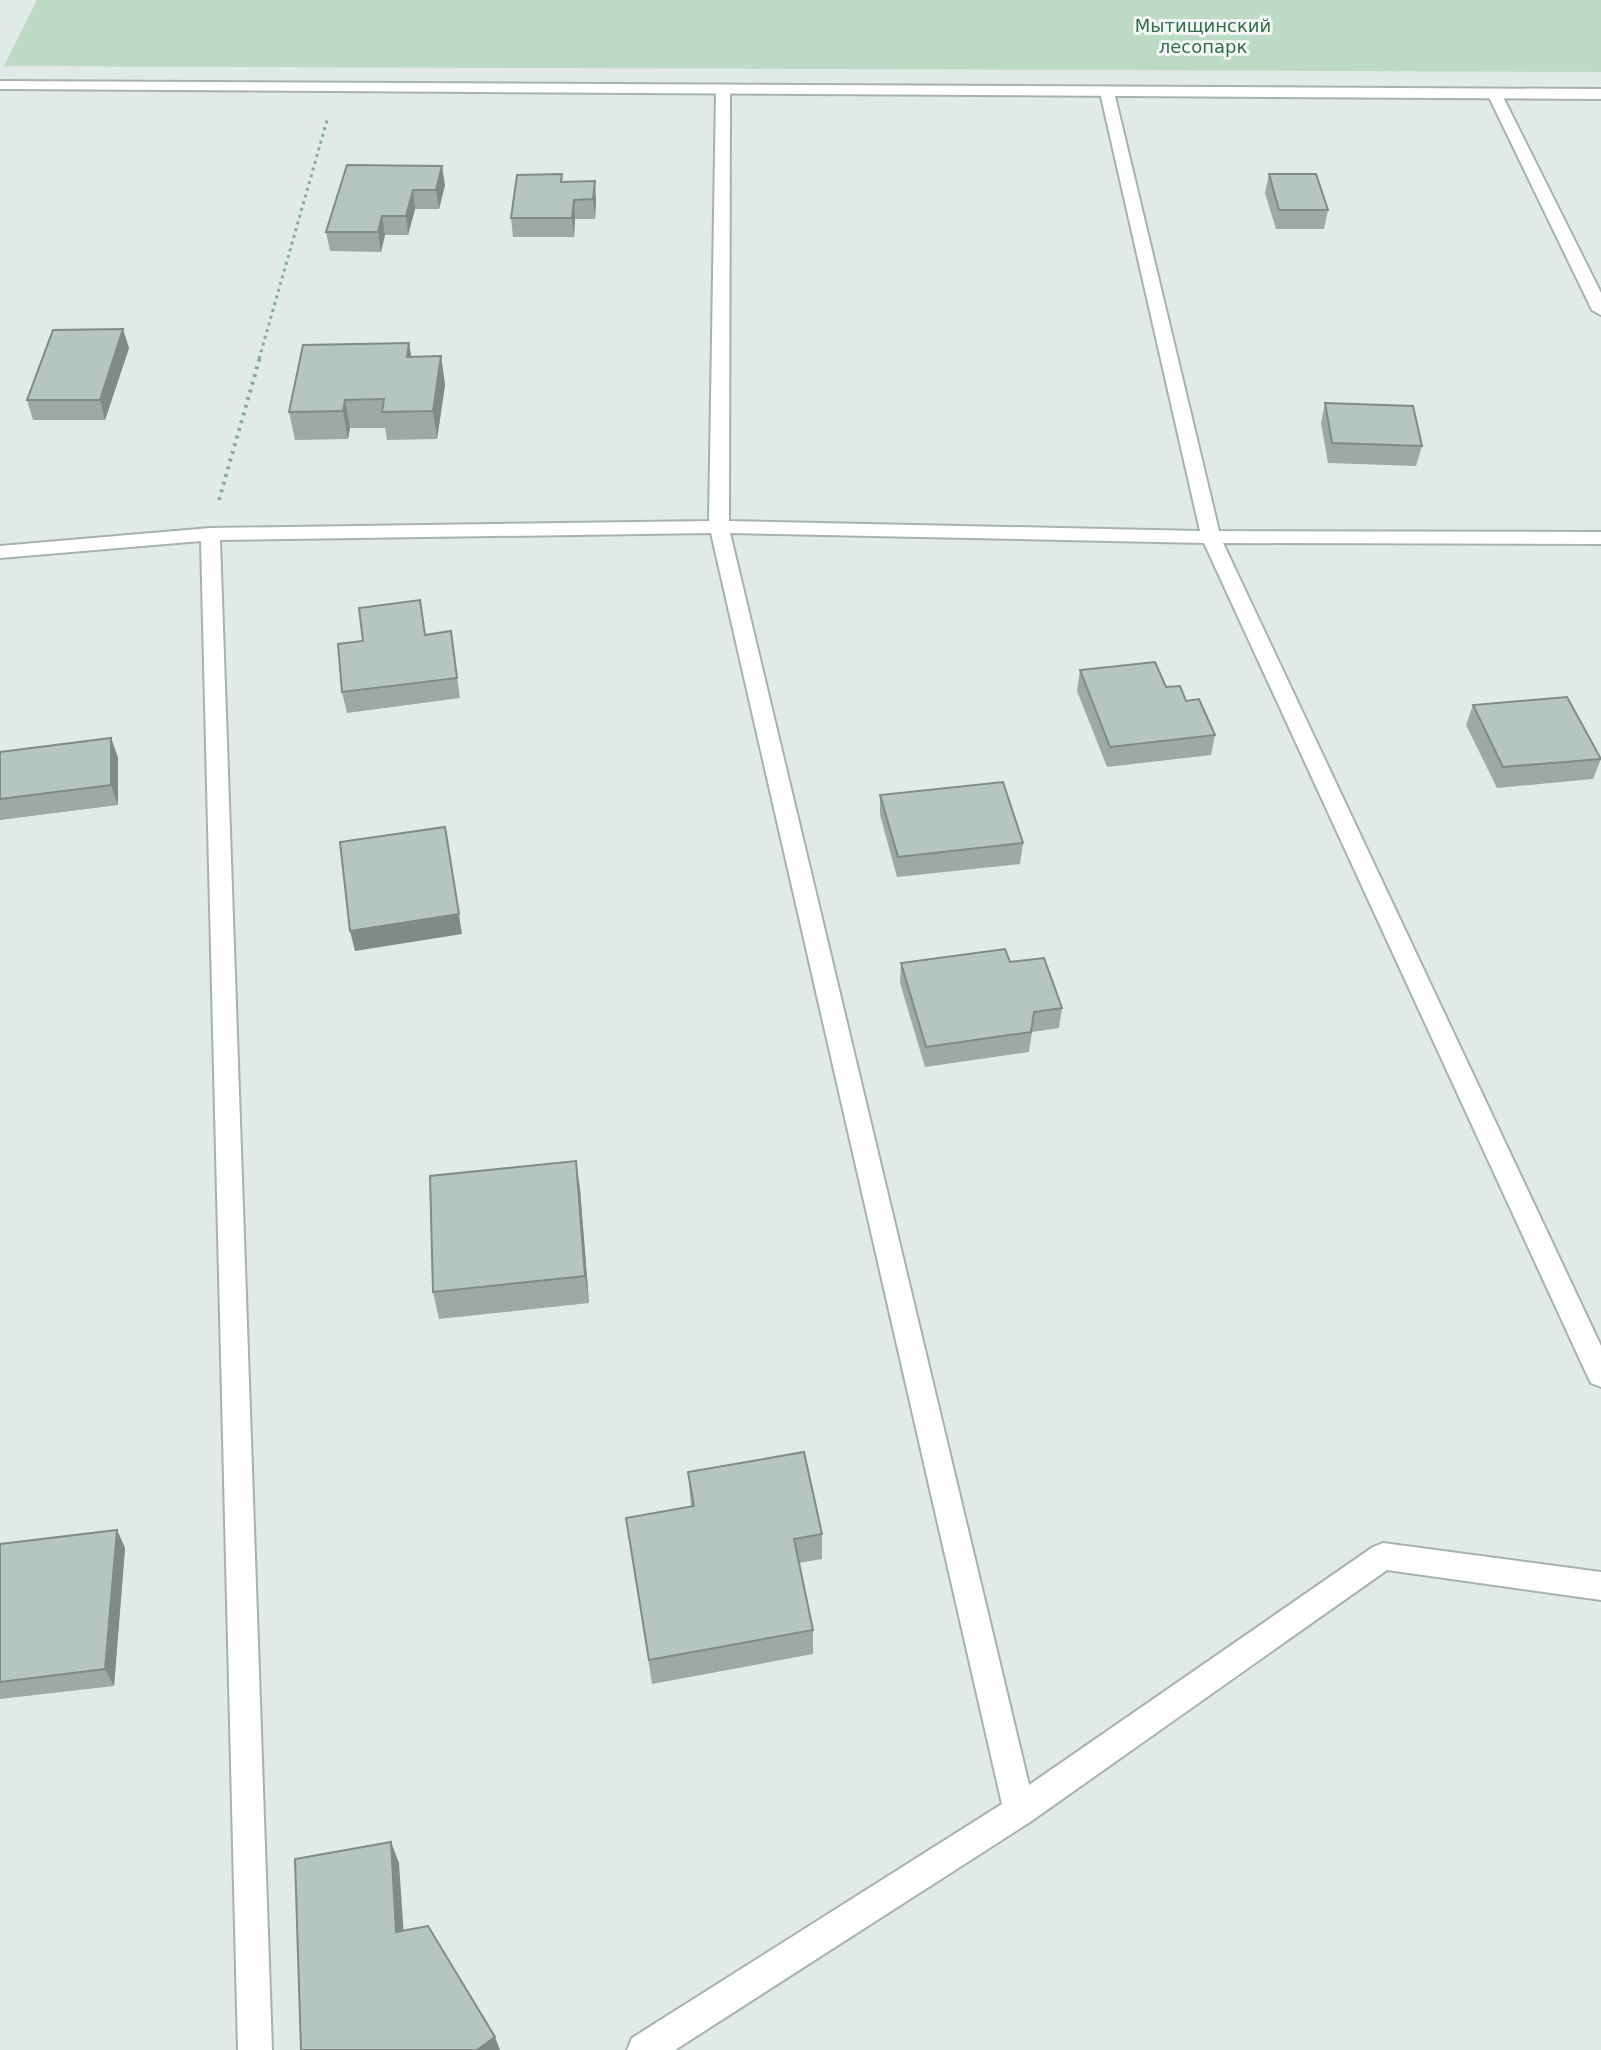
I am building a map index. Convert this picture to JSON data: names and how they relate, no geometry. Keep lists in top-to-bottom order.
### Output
{
  "parks": ["Мытищинский лесопарк"]
}
